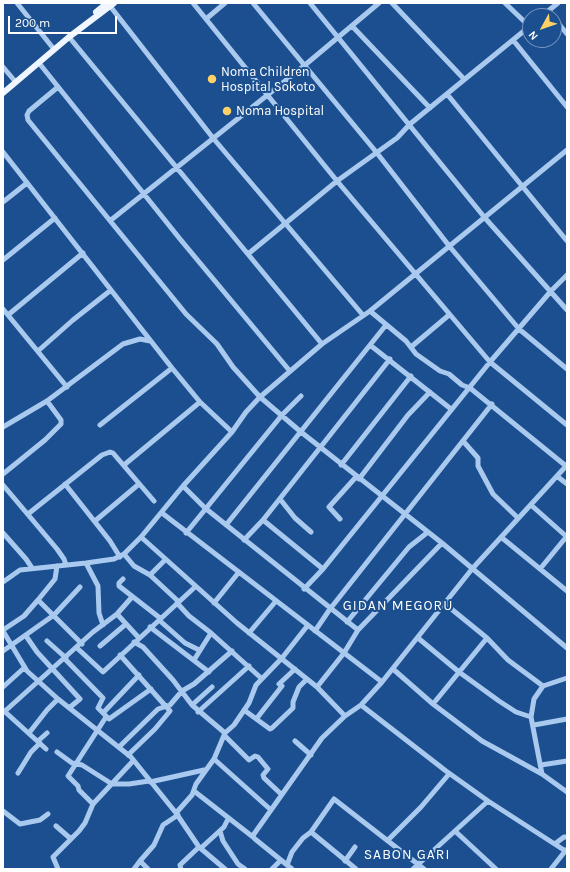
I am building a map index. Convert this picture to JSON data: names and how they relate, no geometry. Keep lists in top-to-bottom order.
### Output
{
  "districts": ["GIDAN MEGORU", "SABON GARI"],
  "places": ["Noma Children Hospital Sokoto", "Noma Hospital"],
  "scale_bar": "200 m",
  "north": "bottom left"
}
